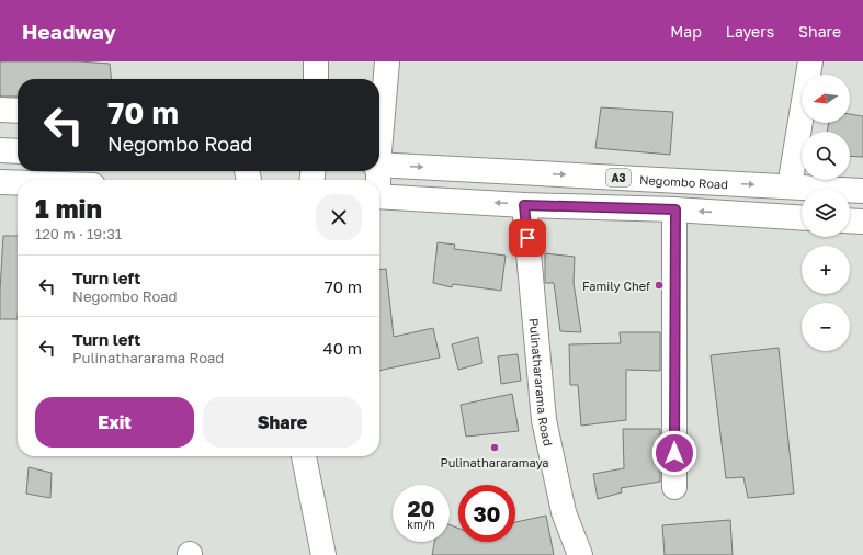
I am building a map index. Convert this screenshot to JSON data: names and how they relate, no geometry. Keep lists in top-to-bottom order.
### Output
{
  "streets": {
    "main road": ["A3", "Negombo Road", "Pulinathararama Road"]
  },
  "places": ["Family Chef", "Pulinathararamaya"],
  "north": "left",
  "page": {
    "header": "Headway",
    "nav": ["Map", "Layers", "Share"],
    "map_buttons": ["+", "−"],
    "turn": ["70 m", "Negombo Road"],
    "heading": ["1 min", "120 m · 19:31"],
    "list": [
      {
        "name": "Turn left",
        "note": "Negombo Road",
        "value": "70 m"
      },
      {
        "name": "Turn left",
        "note": "Pulinathararama Road",
        "value": "40 m"
      }
    ],
    "buttons": ["Exit", "Share"],
    "speed": "20 km/h",
    "limit": "30"
  }
}
